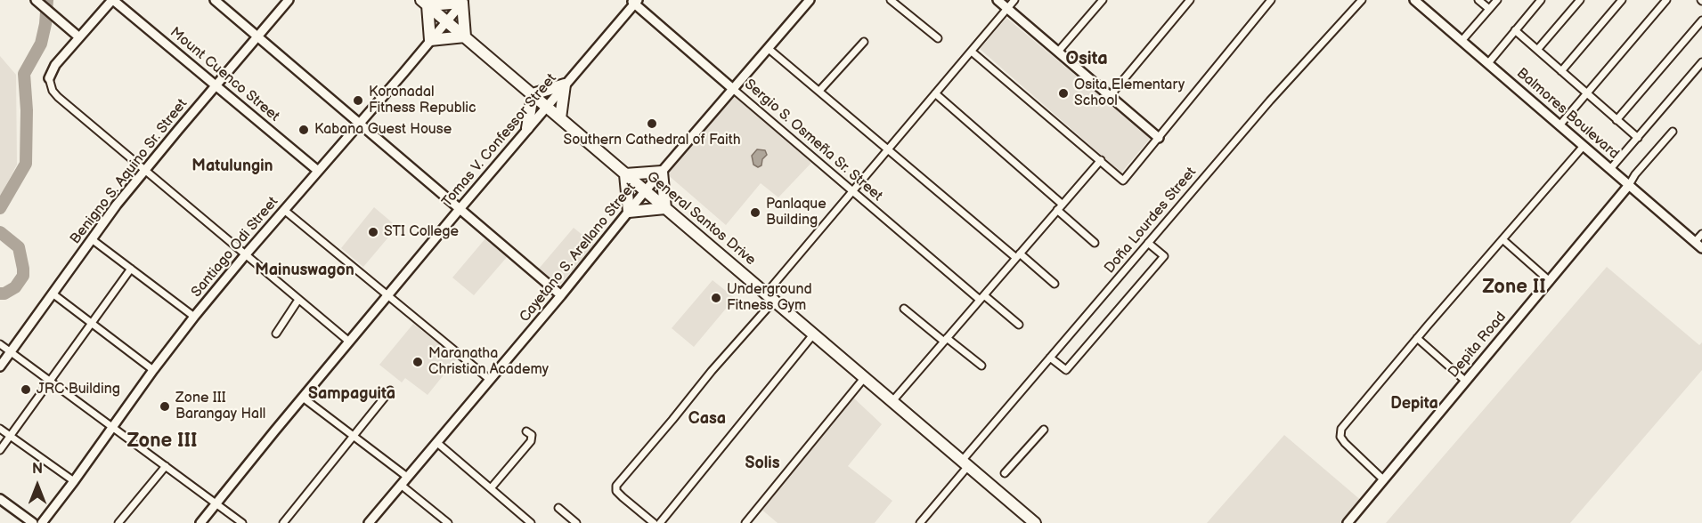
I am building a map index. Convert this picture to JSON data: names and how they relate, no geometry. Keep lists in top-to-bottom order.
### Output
{
  "streets": {
    "highway": ["General Santos Drive"],
    "street": [
      "Mount Cuenco Street",
      "Balmores Boulevard",
      "Tomas V. Confessor Street",
      "Sergio S. Osmeña Sr. Street",
      "Benigno S. Aquino Sr. Street",
      "Doña Lourdes Street",
      "Santiago Odi Street",
      "Cayetano S. Arellano Street",
      "Depita Road"
    ]
  },
  "crossings": [
    ["Mount Cuenco Street", "Benigno S. Aquino Sr. Street"],
    ["Mount Cuenco Street", "Santiago Odi Street"],
    ["Balmores Boulevard", "Depita Road"],
    ["Tomas V. Confessor Street", "Sergio S. Osmeña Sr. Street"],
    ["Tomas V. Confessor Street", "General Santos Drive"],
    ["Sergio S. Osmeña Sr. Street", "Cayetano S. Arellano Street"],
    ["General Santos Drive", "Doña Lourdes Street"],
    ["General Santos Drive", "Santiago Odi Street"],
    ["General Santos Drive", "Cayetano S. Arellano Street"]
  ],
  "districts": [
    "Osita",
    "Matulungin",
    "Mainuswagon",
    "Zone II",
    "Sampaguita",
    "Depita",
    "Casa",
    "Zone III",
    "Solis"
  ],
  "places": [
    "Osita Elementary School",
    "Koronadal Fitness Republic",
    "Southern Cathedral of Faith",
    "Kabana Guest House",
    "Panlaque Building",
    "STI College",
    "Underground Fitness Gym",
    "Maranatha Christian Academy",
    "JRC Building",
    "Zone III Barangay Hall"
  ],
  "north": "top"
}
